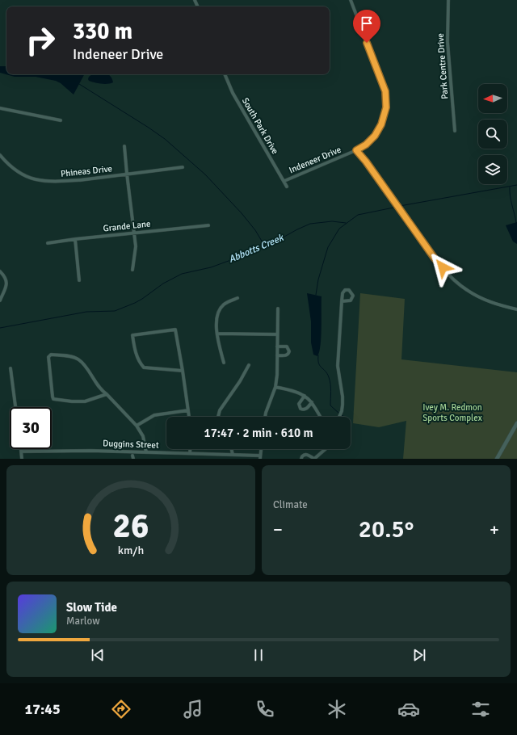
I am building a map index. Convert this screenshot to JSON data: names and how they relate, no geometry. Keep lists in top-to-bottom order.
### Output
{
  "streets": {
    "street": [
      "Park Centre Drive",
      "South Park Drive",
      "Indeneer Drive",
      "Phineas Drive",
      "Grande Lane",
      "Duggins Street"
    ]
  },
  "crossings": [
    ["South Park Drive", "Indeneer Drive"]
  ],
  "water": ["Abbotts Creek"],
  "parks": ["Ivey M. Redmon Sports Complex"],
  "north": "left",
  "page": {
    "turn": ["330 m", "Indeneer Drive"],
    "limit": "30",
    "trip": "17:47 · 2 min · 610 m",
    "tile": "Climate",
    "heat": ["−", "20.5°", "+"],
    "song": ["Slow Tide", "Marlow"],
    "tabs": "17:45",
    "gauge": ["26", "km/h"]
  }
}
